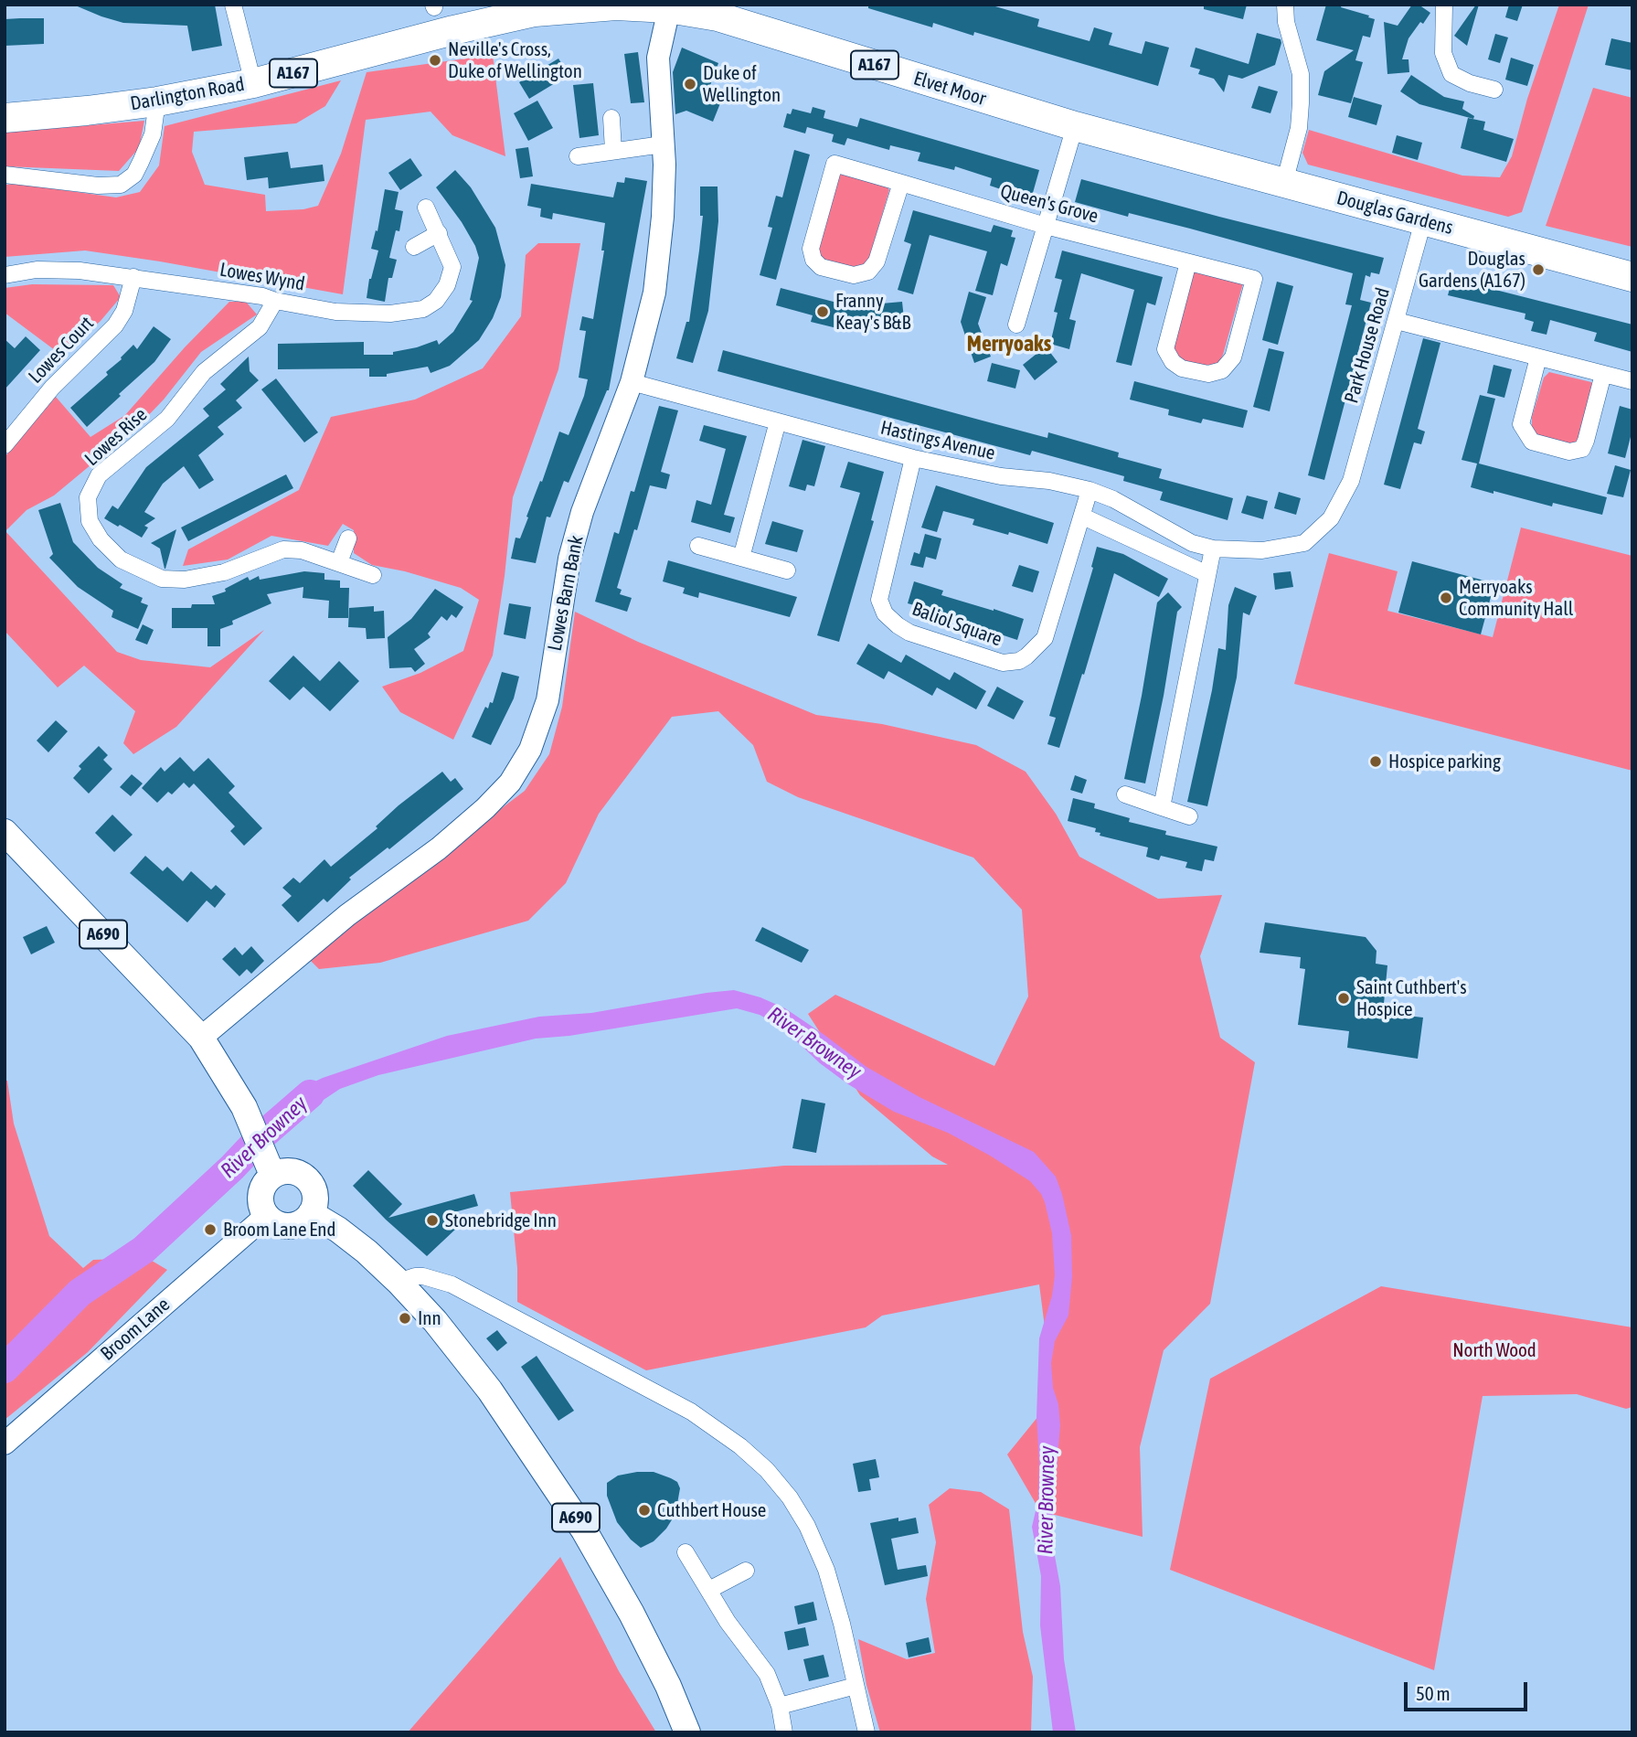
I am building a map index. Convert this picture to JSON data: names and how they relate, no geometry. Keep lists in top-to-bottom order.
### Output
{
  "streets": {
    "highway": [
      "A167",
      "Elvet Moor",
      "Darlington Road",
      "Douglas Gardens"
    ],
    "main road": ["A690"],
    "street": [
      "Queen's Grove",
      "Lowes Wynd",
      "Park House Road",
      "Lowes Court",
      "Lowes Rise",
      "Hastings Avenue",
      "Lowes Barn Bank",
      "Baliol Square",
      "Broom Lane"
    ]
  },
  "crossings": [
    ["Elvet Moor", "Darlington Road"],
    ["Elvet Moor", "Douglas Gardens"],
    ["Elvet Moor", "Lowes Barn Bank"],
    ["Darlington Road", "Lowes Barn Bank"],
    ["Douglas Gardens", "Park House Road"],
    ["Lowes Wynd", "Lowes Court"],
    ["Lowes Wynd", "Lowes Rise"],
    ["Park House Road", "Hastings Avenue"],
    ["Hastings Avenue", "Lowes Barn Bank"],
    ["Hastings Avenue", "Baliol Square"],
    ["Lowes Barn Bank", "A690"],
    ["A690", "Broom Lane"]
  ],
  "districts": ["Merryoaks"],
  "water": ["River Browney"],
  "parks": ["North Wood"],
  "places": [
    "Neville's Cross, Duke of Wellington",
    "Duke of Wellington",
    "Douglas Gardens (A167)",
    "Franny Keay's B&B",
    "Merryoaks Community Hall",
    "Hospice parking",
    "Saint Cuthbert's Hospice",
    "Stonebridge Inn",
    "Broom Lane End",
    "Inn",
    "Cuthbert House"
  ],
  "scale_bar": "50 m"
}
